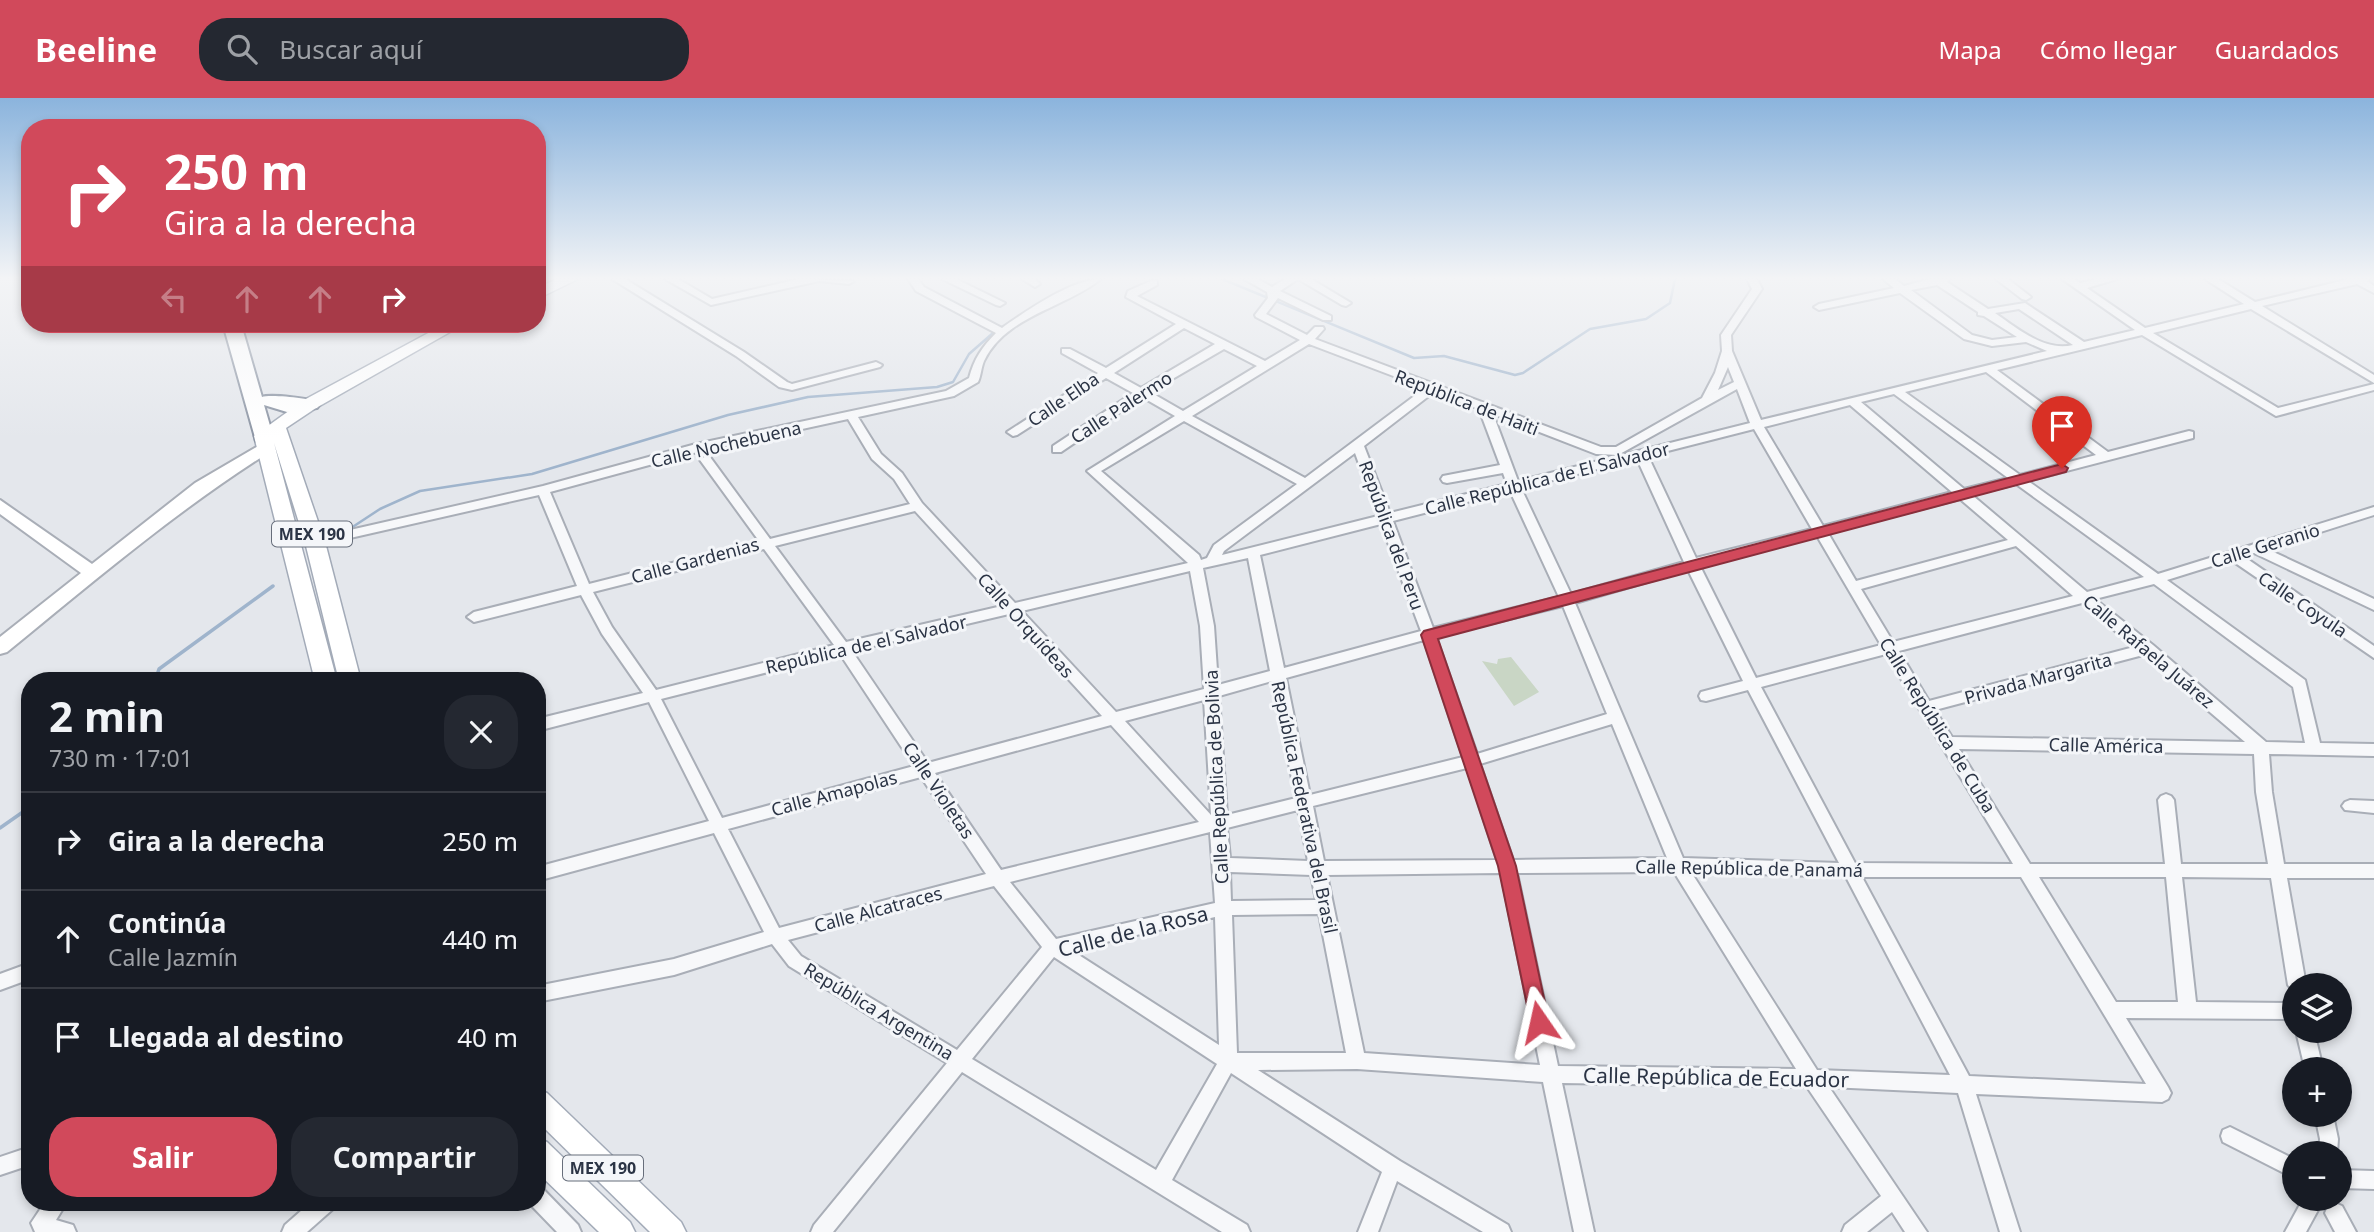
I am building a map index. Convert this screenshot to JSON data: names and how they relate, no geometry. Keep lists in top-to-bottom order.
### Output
{
  "streets": {
    "highway": ["MEX 190"],
    "street": [
      "Calle Elba",
      "República de Haiti",
      "Calle Palermo",
      "Calle Nochebuena",
      "Calle República de El Salvador",
      "República del Peru",
      "Calle Geranio",
      "Calle Gardenias",
      "Calle Coyula",
      "Calle Orquídeas",
      "República de el Salvador",
      "Calle Rafaela Juárez",
      "Privada Margarita",
      "Calle República de Cuba",
      "Calle América",
      "Calle República de Bolivia",
      "Calle Violetas",
      "Calle Amapolas",
      "República Federativa del Brasil",
      "Calle República de Panamá",
      "Calle Alcatraces",
      "Calle de la Rosa",
      "República Argentina",
      "Calle República de Ecuador"
    ]
  },
  "crossings": [
    ["República de Haiti", "Calle República de El Salvador"],
    ["Calle Nochebuena", "MEX 190"],
    ["Calle Nochebuena", "Calle Orquídeas"],
    ["Calle Nochebuena", "República Argentina"],
    ["Calle República de El Salvador", "República del Peru"],
    ["Calle República de El Salvador", "República de el Salvador"],
    ["Calle República de El Salvador", "Calle Rafaela Juárez"],
    ["Calle República de El Salvador", "Calle República de Cuba"],
    ["Calle República de El Salvador", "Calle República de Bolivia"],
    ["Calle República de El Salvador", "República Federativa del Brasil"],
    ["República del Peru", "Calle Amapolas"],
    ["República del Peru", "Calle República de Panamá"],
    ["República del Peru", "Calle Alcatraces"],
    ["República del Peru", "Calle República de Ecuador"],
    ["Calle Geranio", "Calle Coyula"],
    ["Calle Geranio", "Calle Rafaela Juárez"],
    ["Calle Geranio", "Calle República de Cuba"],
    ["Calle Gardenias", "Calle Orquídeas"],
    ["Calle Gardenias", "Calle Violetas"],
    ["Calle Gardenias", "República Argentina"],
    ["Calle Orquídeas", "República de el Salvador"],
    ["Calle Orquídeas", "Calle República de Bolivia"],
    ["Calle Orquídeas", "Calle Amapolas"],
    ["Calle Orquídeas", "Calle Alcatraces"],
    ["República de el Salvador", "Calle República de Bolivia"],
    ["República de el Salvador", "Calle Violetas"],
    ["República de el Salvador", "República Argentina"],
    ["Calle Rafaela Juárez", "Privada Margarita"],
    ["Calle Rafaela Juárez", "Calle América"],
    ["Calle Rafaela Juárez", "Calle Amapolas"],
    ["Privada Margarita", "Calle República de Cuba"],
    ["Calle República de Cuba", "Calle América"],
    ["Calle República de Cuba", "Calle Amapolas"],
    ["Calle República de Cuba", "Calle República de Panamá"],
    ["Calle República de Cuba", "Calle República de Ecuador"],
    ["Calle República de Bolivia", "Calle Violetas"],
    ["Calle República de Bolivia", "Calle Amapolas"],
    ["Calle República de Bolivia", "Calle República de Panamá"],
    ["Calle República de Bolivia", "Calle Alcatraces"],
    ["Calle República de Bolivia", "Calle de la Rosa"],
    ["Calle República de Bolivia", "Calle República de Ecuador"],
    ["Calle Violetas", "Calle Amapolas"],
    ["Calle Violetas", "Calle Alcatraces"],
    ["Calle Violetas", "Calle de la Rosa"],
    ["Calle Violetas", "Calle República de Ecuador"],
    ["Calle Amapolas", "República Federativa del Brasil"],
    ["Calle Amapolas", "República Argentina"],
    ["República Federativa del Brasil", "Calle República de Panamá"],
    ["República Federativa del Brasil", "Calle Alcatraces"],
    ["República Federativa del Brasil", "Calle de la Rosa"],
    ["República Federativa del Brasil", "Calle República de Ecuador"],
    ["Calle Alcatraces", "República Argentina"],
    ["Calle de la Rosa", "República Argentina"]
  ],
  "page": {
    "header": "Beeline",
    "search": "Buscar aquí",
    "nav": ["Mapa", "Cómo llegar", "Guardados"],
    "turn": ["250 m", "Gira a la derecha"],
    "heading": ["2 min", "730 m · 17:01"],
    "list": [
      {
        "name": "Gira a la derecha",
        "value": "250 m"
      },
      {
        "name": "Continúa",
        "note": "Calle Jazmín",
        "value": "440 m"
      },
      {
        "name": "Llegada al destino",
        "value": "40 m"
      }
    ],
    "map_buttons": ["+", "−"],
    "buttons": ["Salir", "Compartir"]
  }
}
